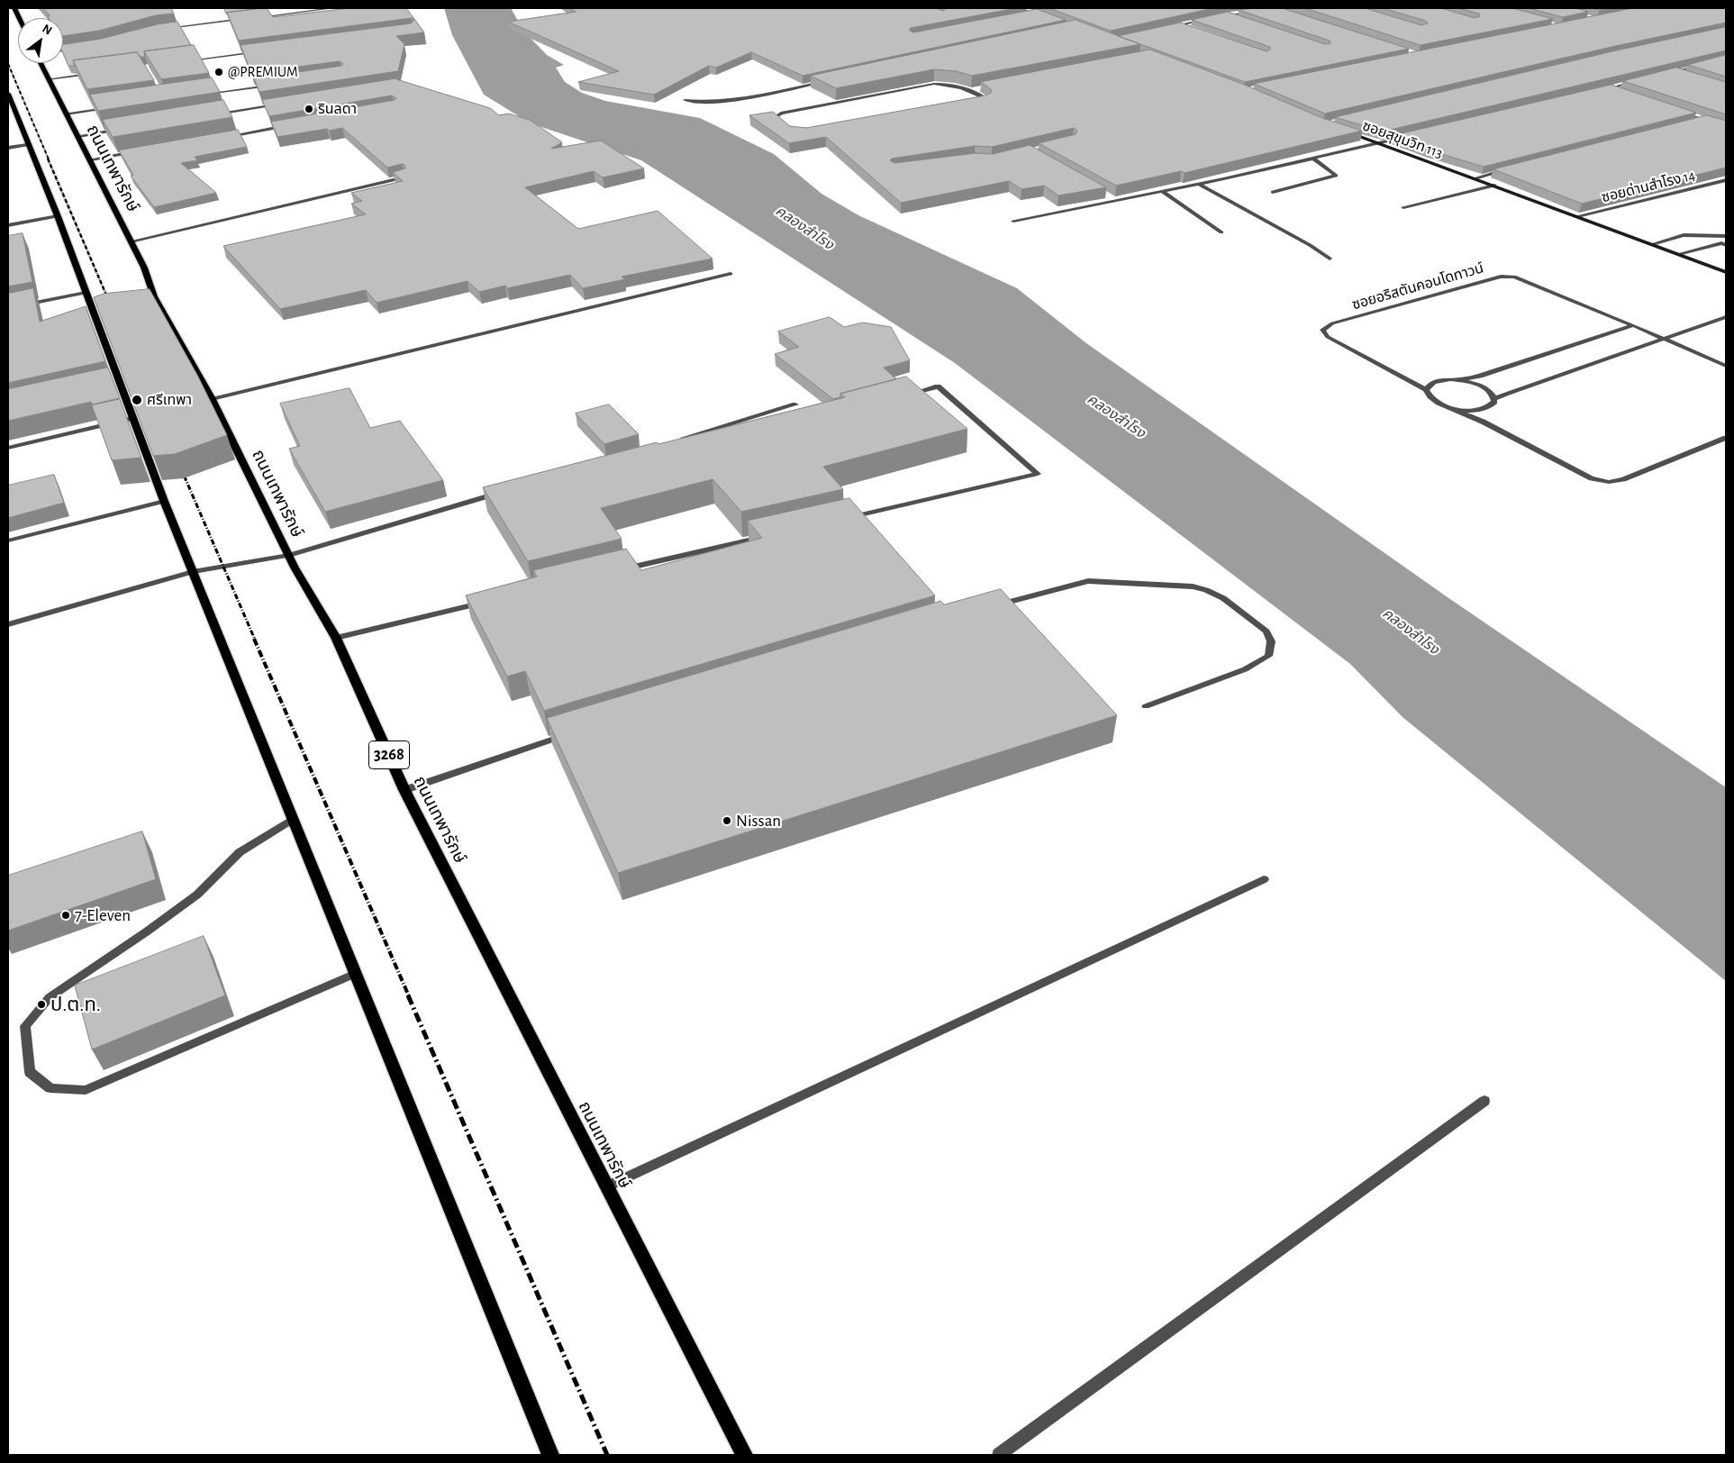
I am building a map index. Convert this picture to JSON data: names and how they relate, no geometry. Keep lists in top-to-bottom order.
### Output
{
  "streets": {
    "main road": ["ซอยสุขุมวิท 113", "ถนนเทพารักษ์", "3268"],
    "street": ["ซอยด่านสำโรง 14", "ซอยอริสตันคอนโดทาวน์"]
  },
  "crossings": [
    ["ซอยสุขุมวิท 113", "ซอยด่านสำโรง 14"]
  ],
  "water": ["คลองสำโรง"],
  "places": [
    "@PREMIUM",
    "รินลดา",
    "ศรีเทพา",
    "Nissan",
    "7-Eleven",
    "ป.ต.ท."
  ],
  "north": "top right"
}
